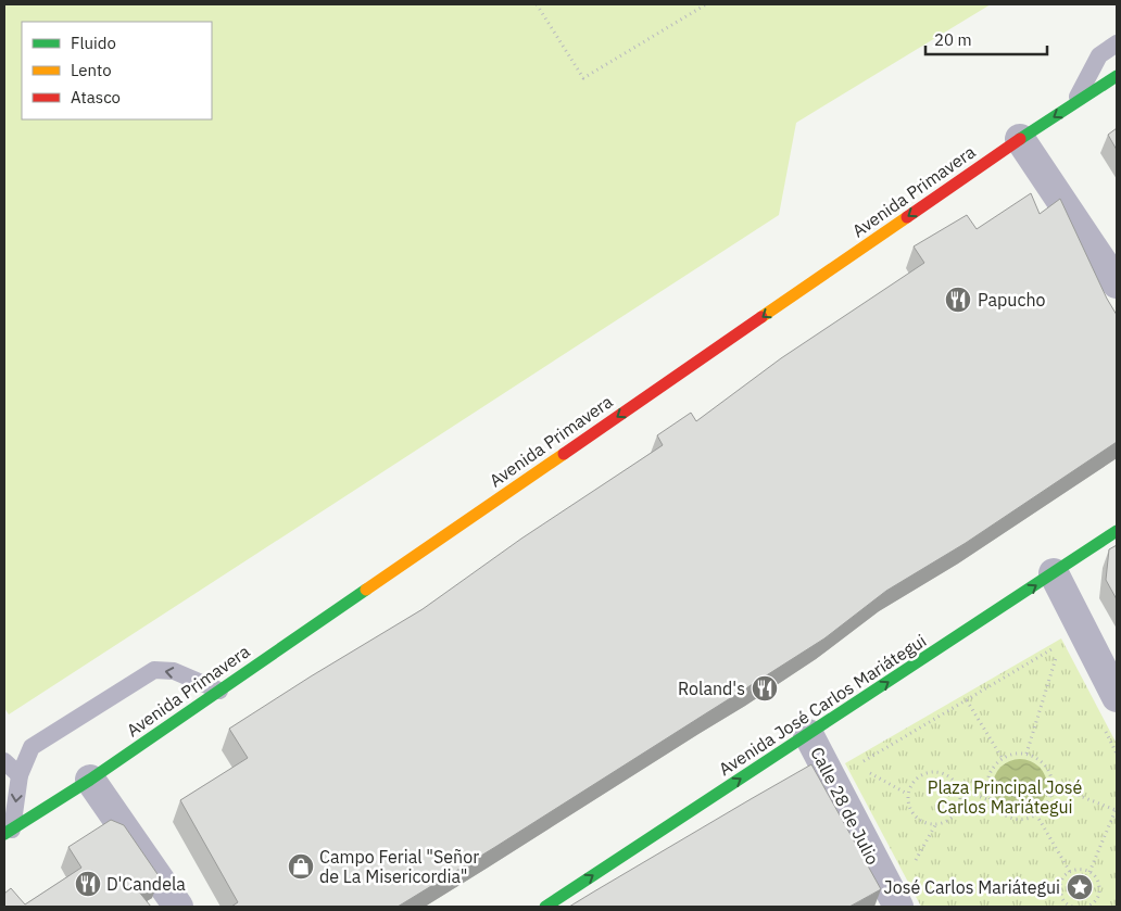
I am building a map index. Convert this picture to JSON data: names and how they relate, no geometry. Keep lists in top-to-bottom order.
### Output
{
  "streets": {
    "street": ["Avenida Primavera", "Avenida José Carlos Mariátegui", "Calle 28 de Julio"]
  },
  "crossings": [
    ["Avenida José Carlos Mariátegui", "Calle 28 de Julio"]
  ],
  "one_way": ["Avenida Primavera", "Avenida José Carlos Mariátegui"],
  "parks": ["Plaza Principal José Carlos Mariátegui"],
  "places": {
    "restaurant": ["Papucho", "Roland's", "D'Candela"],
    "shop": ["Campo Ferial \"Señor de La Misericordia\""],
    "place": ["José Carlos Mariátegui"]
  },
  "legend": ["Fluido", "Lento", "Atasco"],
  "scale_bar": "20 m"
}
